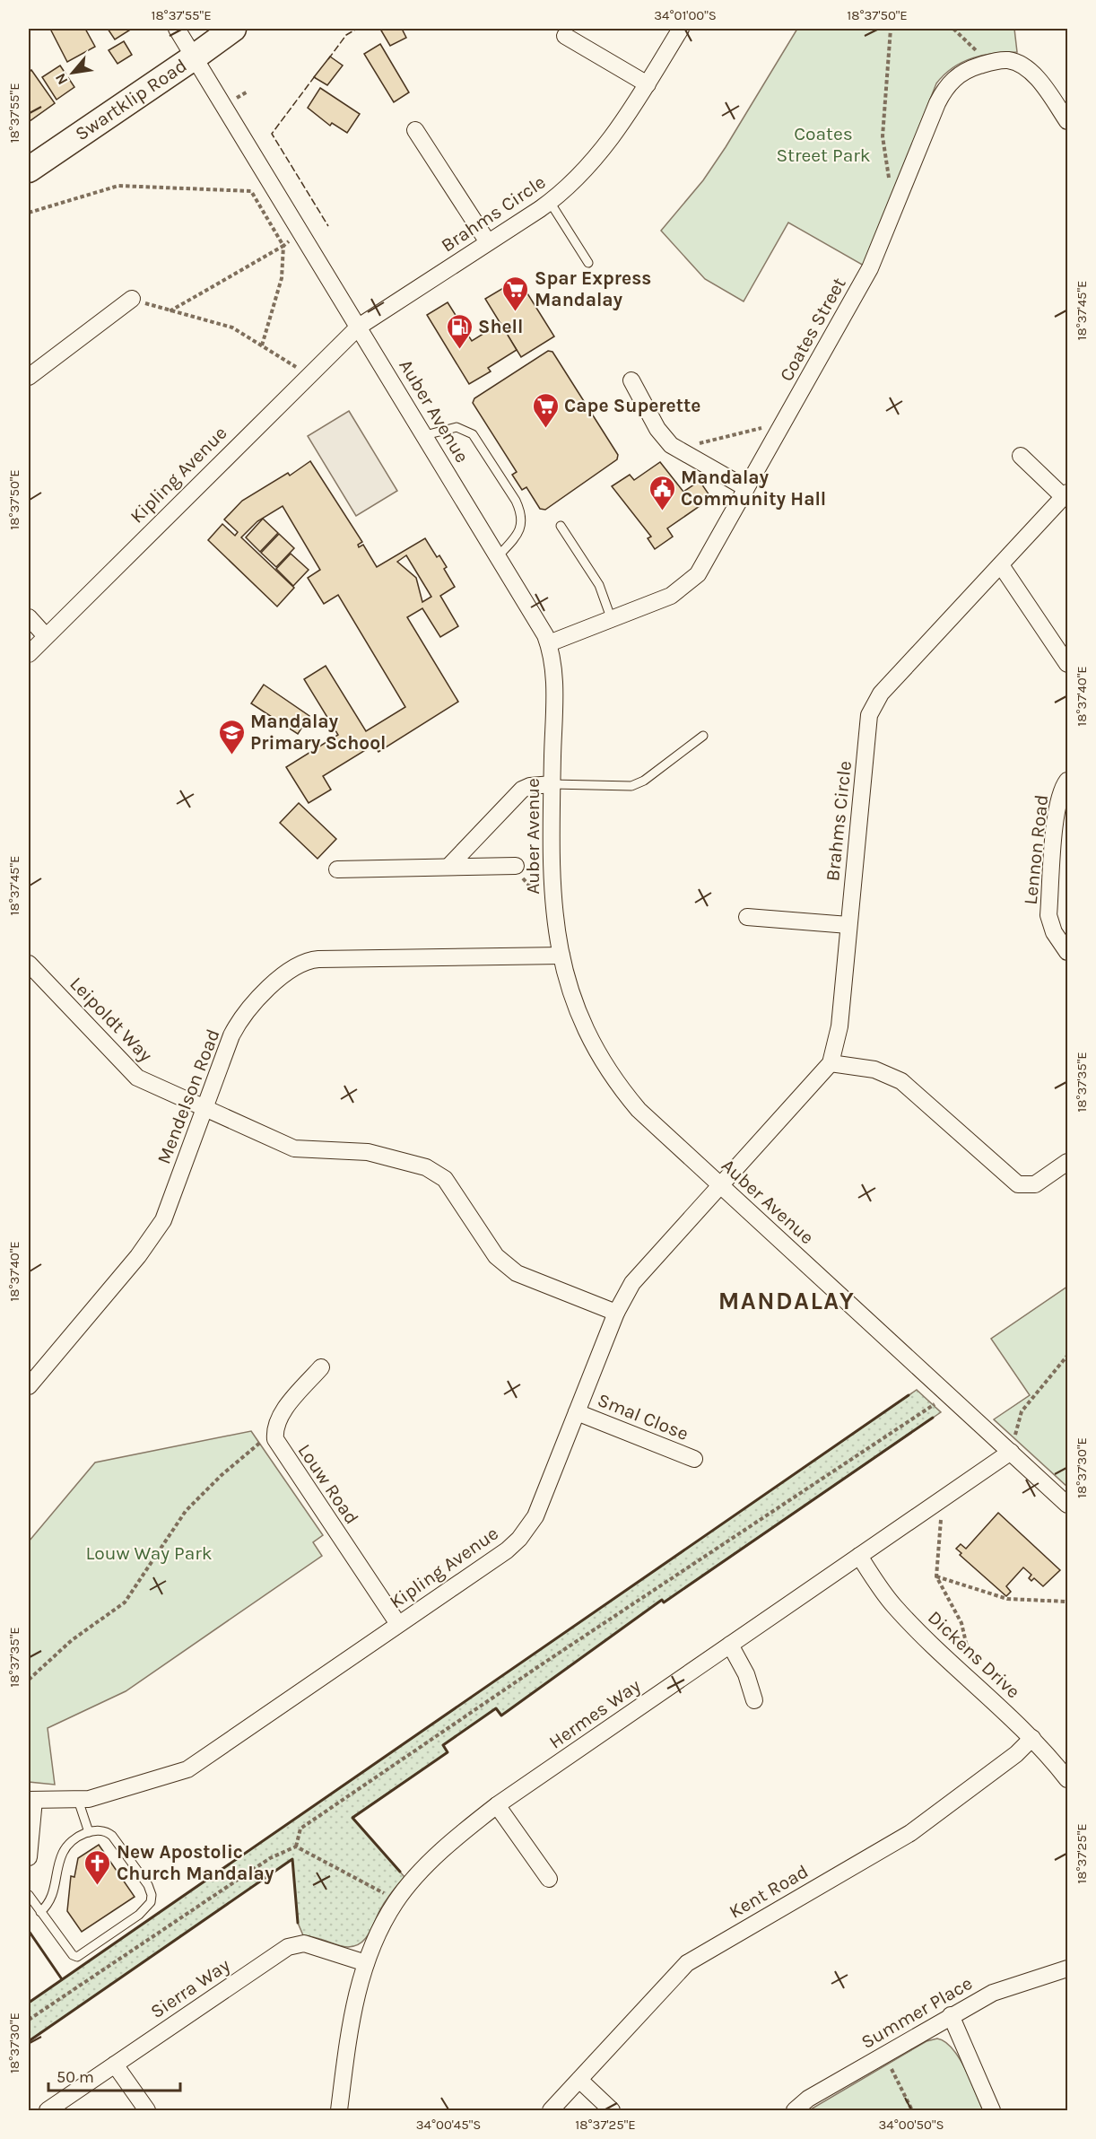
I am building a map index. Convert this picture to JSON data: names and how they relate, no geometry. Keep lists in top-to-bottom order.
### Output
{
  "streets": {
    "main road": ["Swartklip Road"],
    "street": [
      "Brahms Circle",
      "Coates Street",
      "Auber Avenue",
      "Kipling Avenue",
      "Lennon Road",
      "Leipoldt Way",
      "Mendelson Road",
      "Smal Close",
      "Louw Road",
      "Dickens Drive",
      "Hermes Way",
      "Kent Road",
      "Sierra Way",
      "Summer Place"
    ]
  },
  "crossings": [
    ["Swartklip Road", "Auber Avenue"],
    ["Brahms Circle", "Auber Avenue"],
    ["Brahms Circle", "Kipling Avenue"],
    ["Coates Street", "Auber Avenue"],
    ["Auber Avenue", "Kipling Avenue"],
    ["Auber Avenue", "Mendelson Road"],
    ["Auber Avenue", "Hermes Way"],
    ["Kipling Avenue", "Leipoldt Way"],
    ["Kipling Avenue", "Smal Close"],
    ["Kipling Avenue", "Louw Road"],
    ["Leipoldt Way", "Mendelson Road"],
    ["Dickens Drive", "Hermes Way"],
    ["Dickens Drive", "Kent Road"],
    ["Hermes Way", "Sierra Way"]
  ],
  "districts": ["MANDALAY"],
  "parks": ["Coates Street Park", "Louw Way Park"],
  "places": {
    "supermarket": ["Spar Express Mandalay", "Cape Superette"],
    "fuel station": ["Shell"],
    "public building": ["Mandalay Community Hall"],
    "school or university": ["Mandalay Primary School"],
    "church": ["New Apostolic Church Mandalay"]
  },
  "scale_bar": "50 m",
  "north": "bottom left",
  "coordinates": [
    "18°37'55\"E",
    "34°01'00\"S",
    "18°37'50\"E",
    "18°37'45\"E",
    "18°37'40\"E",
    "18°37'35\"E",
    "18°37'30\"E",
    "18°37'25\"E",
    "34°00'45\"S",
    "34°00'50\"S"
  ]
}
